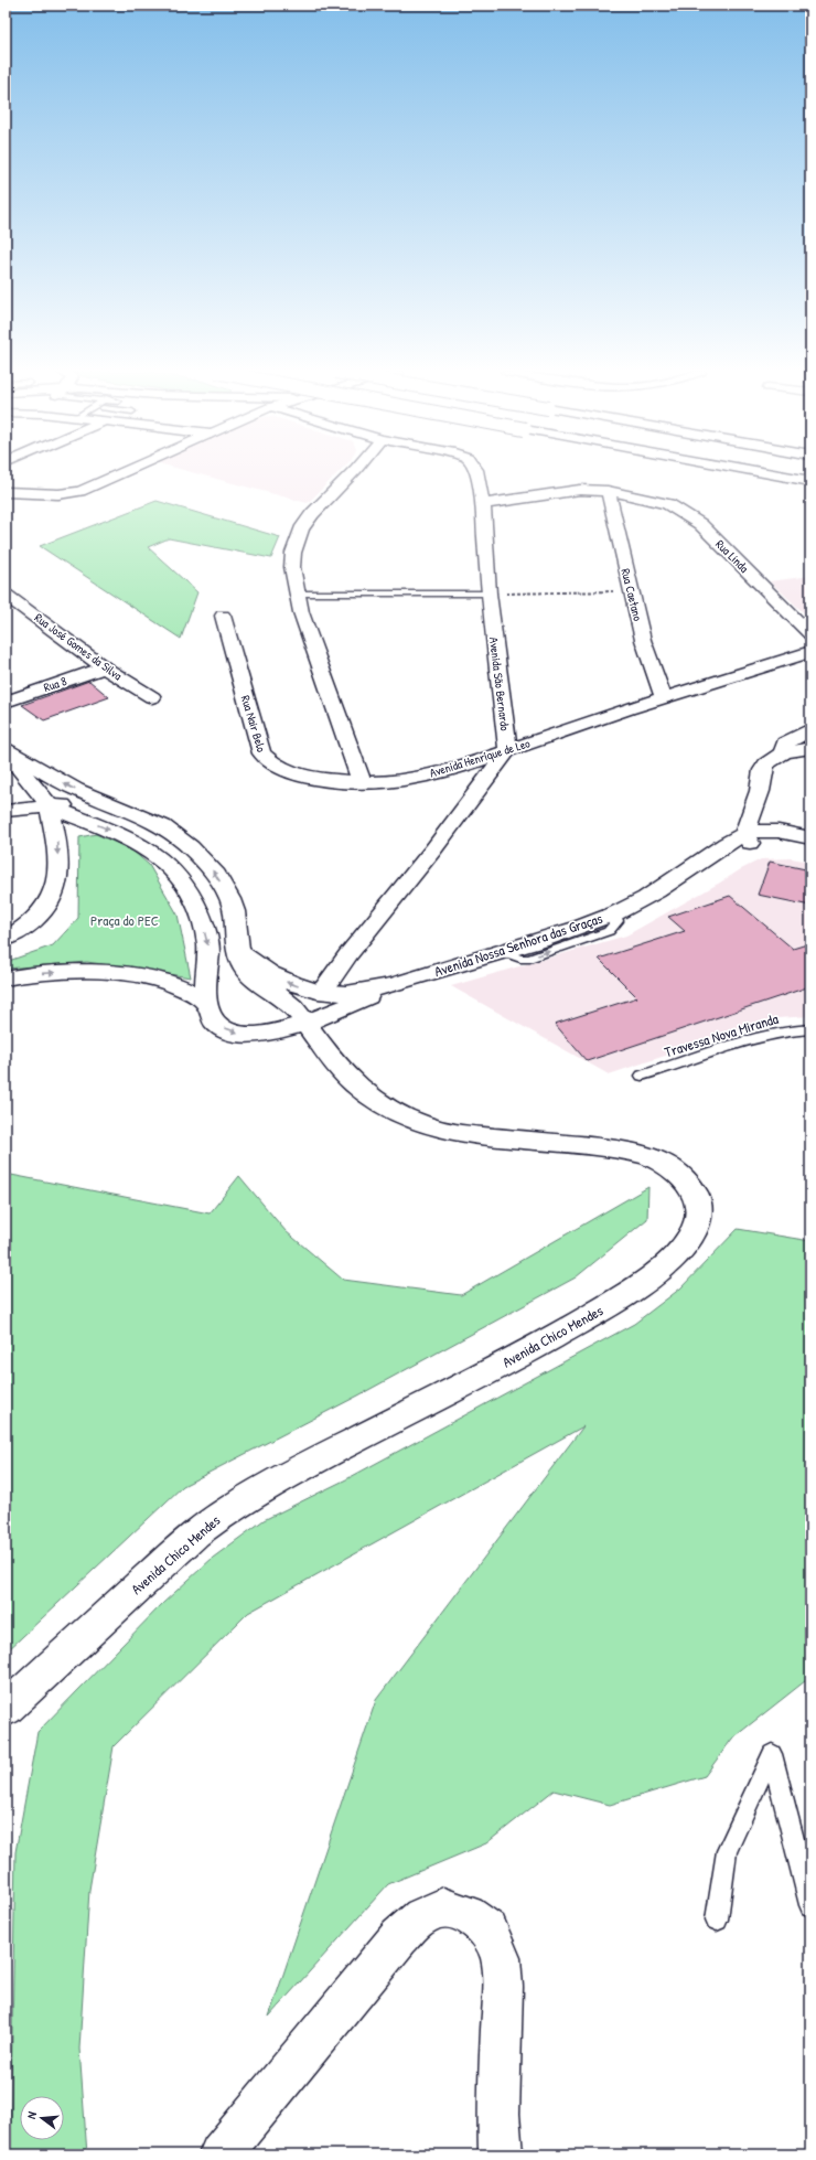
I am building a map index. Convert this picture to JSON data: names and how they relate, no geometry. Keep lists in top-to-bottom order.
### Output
{
  "streets": {
    "main road": [
      "Rua Linda",
      "Rua Caetano",
      "Rua José Gomes da Silva",
      "Rua 8",
      "Avenida São Bernardo",
      "Rua Nair Belo",
      "Avenida Henríque de Leo",
      "Avenida Nossa Senhora das Graças",
      "Avenida Chico Mendes"
    ],
    "lane": ["Travessa Nova Miranda"]
  },
  "crossings": [
    ["Rua Linda", "Rua Caetano"],
    ["Rua Linda", "Avenida São Bernardo"],
    ["Rua Caetano", "Avenida Henríque de Leo"],
    ["Rua José Gomes da Silva", "Rua 8"],
    ["Avenida São Bernardo", "Avenida Henríque de Leo"],
    ["Avenida São Bernardo", "Avenida Nossa Senhora das Graças"],
    ["Avenida São Bernardo", "Avenida Chico Mendes"],
    ["Rua Nair Belo", "Avenida Henríque de Leo"],
    ["Avenida Nossa Senhora das Graças", "Avenida Chico Mendes"]
  ],
  "parks": ["Praça do PEC"],
  "north": "left"
}
